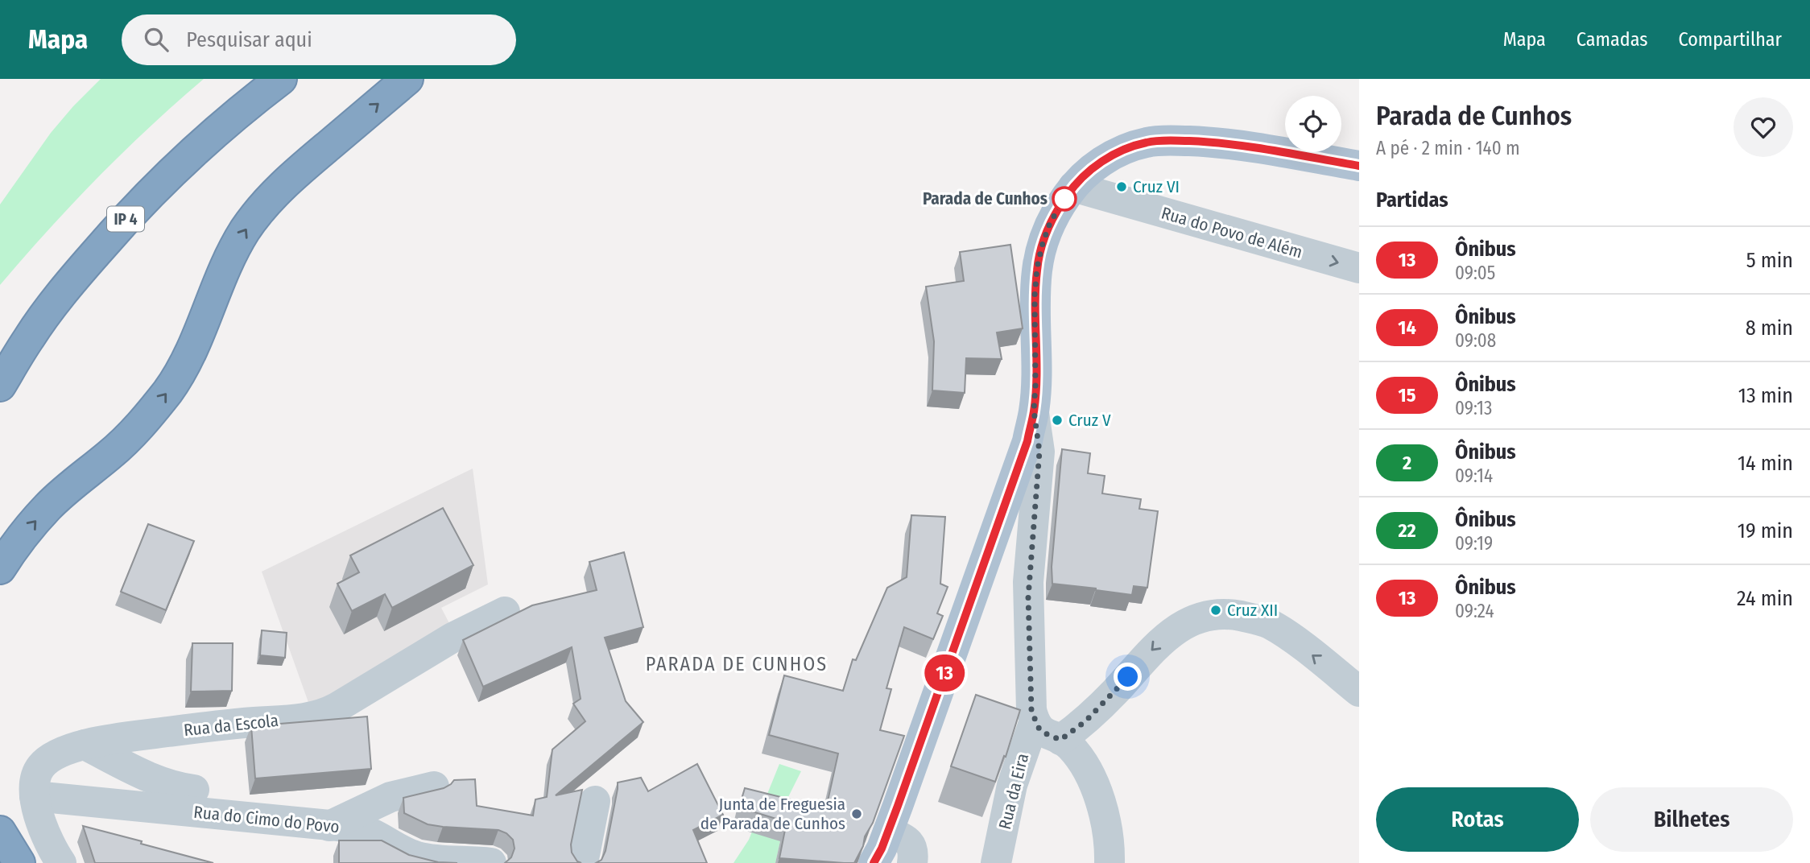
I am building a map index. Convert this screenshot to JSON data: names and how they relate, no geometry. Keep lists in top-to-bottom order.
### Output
{
  "streets": {
    "highway": ["IP 4"],
    "street": [
      "Rua do Povo de Além",
      "Rua da Escola",
      "Rua da Eira",
      "Rua do Cimo do Povo"
    ]
  },
  "crossings": [
    ["Rua da Escola", "Rua do Cimo do Povo"]
  ],
  "one_way": ["Rua do Povo de Além"],
  "districts": ["PARADA DE CUNHOS"],
  "places": [
    "Cruz VI",
    "Parada de Cunhos",
    "Cruz V",
    "Cruz XII",
    "Junta de Freguesia de Parada de Cunhos"
  ],
  "lines": ["bus line 13"],
  "page": {
    "header": "Mapa",
    "search": "Pesquisar aqui",
    "nav": ["Mapa", "Camadas", "Compartilhar"],
    "on_map": "13",
    "heading": [
      ["Parada de Cunhos", "A pé · 2 min · 140 m"],
      "Partidas"
    ],
    "list": [
      {
        "mark": "13",
        "name": "Ônibus",
        "note": "09:05",
        "value": "5 min"
      },
      {
        "mark": "14",
        "name": "Ônibus",
        "note": "09:08",
        "value": "8 min"
      },
      {
        "mark": "15",
        "name": "Ônibus",
        "note": "09:13",
        "value": "13 min"
      },
      {
        "mark": "2",
        "name": "Ônibus",
        "note": "09:14",
        "value": "14 min"
      },
      {
        "mark": "22",
        "name": "Ônibus",
        "note": "09:19",
        "value": "19 min"
      },
      {
        "mark": "13",
        "name": "Ônibus",
        "note": "09:24",
        "value": "24 min"
      }
    ],
    "buttons": ["Rotas", "Bilhetes"]
  }
}
